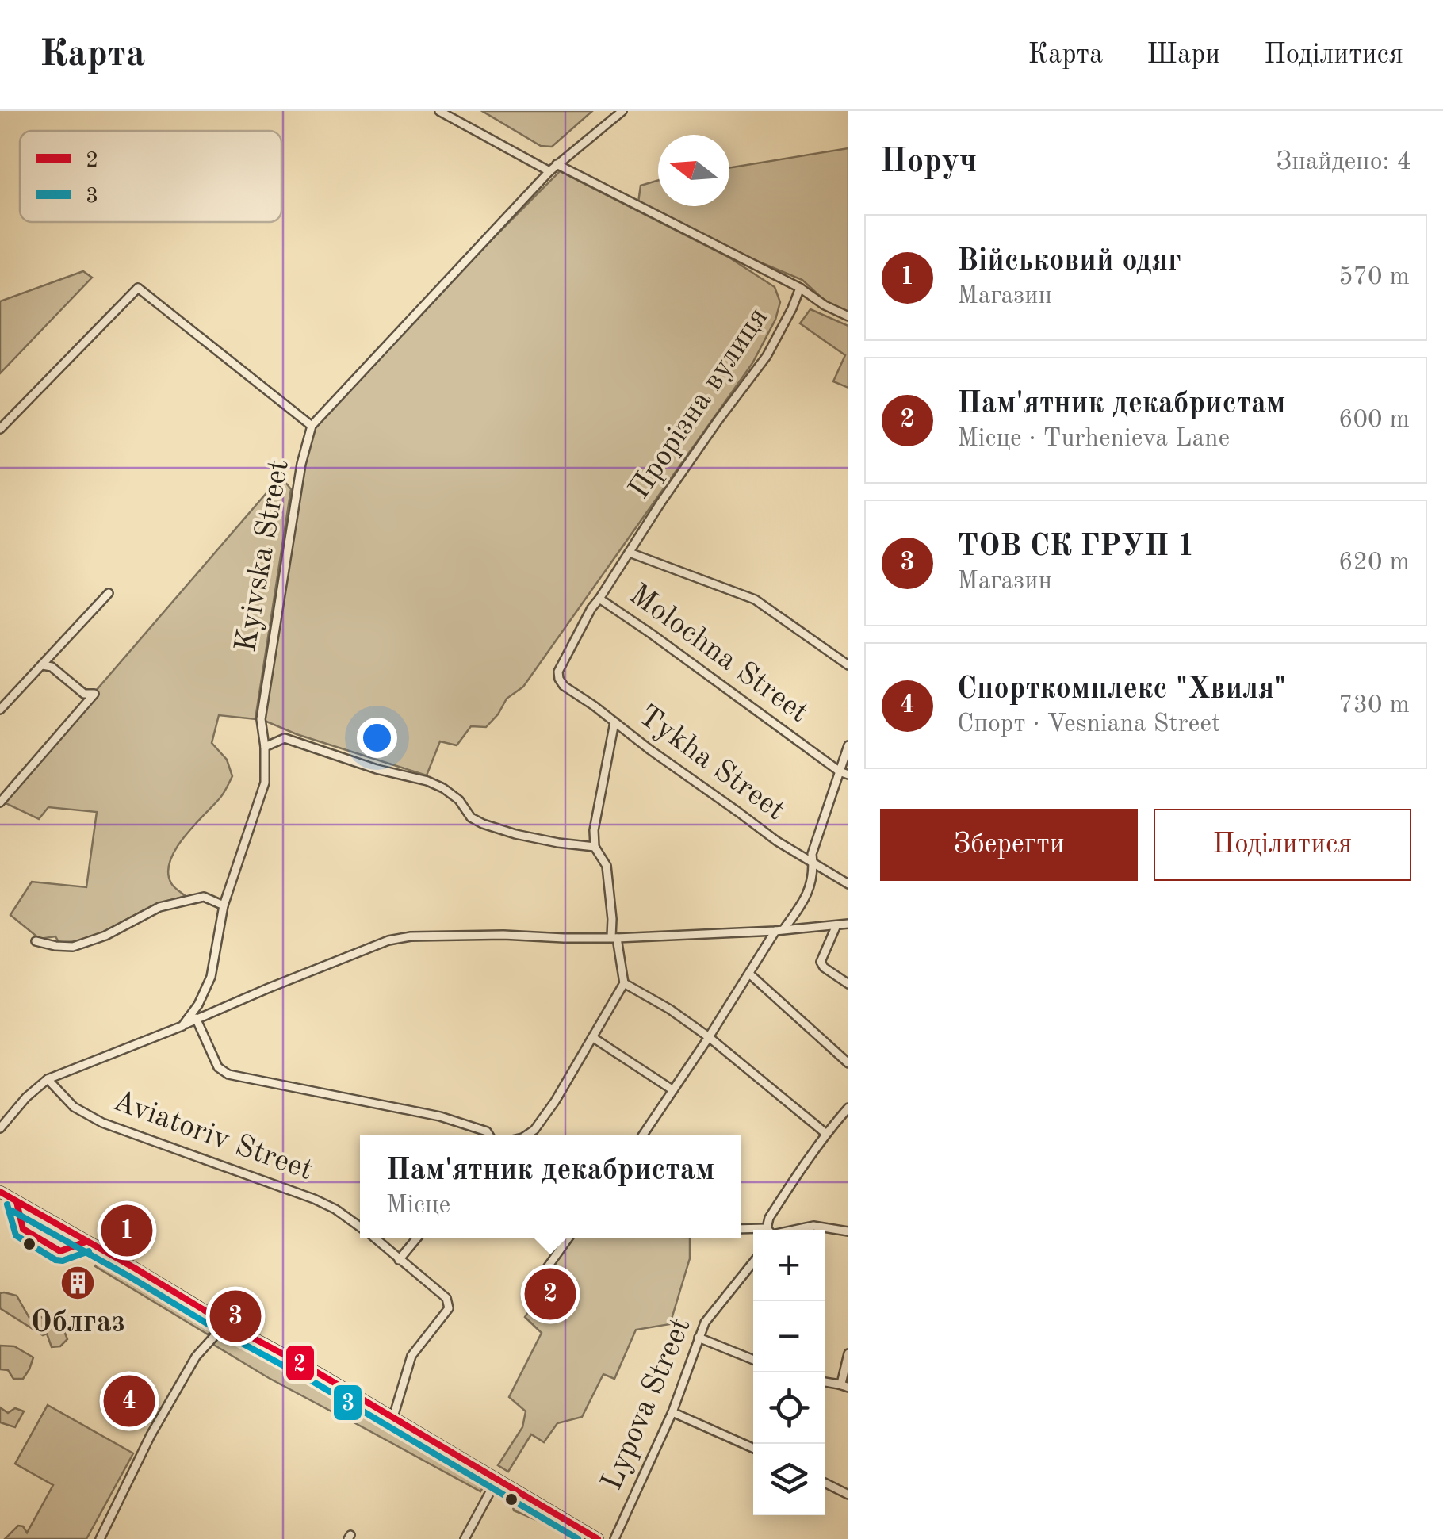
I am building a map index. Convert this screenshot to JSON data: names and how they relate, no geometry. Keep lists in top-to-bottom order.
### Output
{
  "streets": {
    "street": [
      "Прорізна вулиця",
      "Kyivska Street",
      "Molochna Street",
      "Tykha Street",
      "Aviatoriv Street",
      "Lypova Street"
    ]
  },
  "crossings": [
    ["Прорізна вулиця", "Molochna Street"],
    ["Прорізна вулиця", "Tykha Street"]
  ],
  "places": {
    "building": ["Облгаз"]
  },
  "lines": ["transit line 2", "transit line 3"],
  "legend": ["2", "3"],
  "north": "left",
  "page": {
    "header": "Карта",
    "nav": ["Карта", "Шари", "Поділитися"],
    "heading": ["Поруч", "Знайдено: 4"],
    "list": [
      {
        "mark": "1",
        "name": "Військовий одяг",
        "note": "Магазин",
        "value": "570 m"
      },
      {
        "mark": "2",
        "name": "Пам'ятник декабристам",
        "note": "Місце · Turhenieva Lane",
        "value": "600 m"
      },
      {
        "mark": "3",
        "name": "ТОВ СК ГРУП 1",
        "note": "Магазин",
        "value": "620 m"
      },
      {
        "mark": "4",
        "name": "Спорткомплекс \"Хвиля\"",
        "note": "Спорт · Vesniana Street",
        "value": "730 m"
      }
    ],
    "buttons": ["Зберегти", "Поділитися"],
    "popup": ["Пам'ятник декабристам", "Місце"],
    "pins": [
      "1",
      "2",
      "3",
      "4"
    ],
    "map_buttons": ["+", "−"]
  }
}
